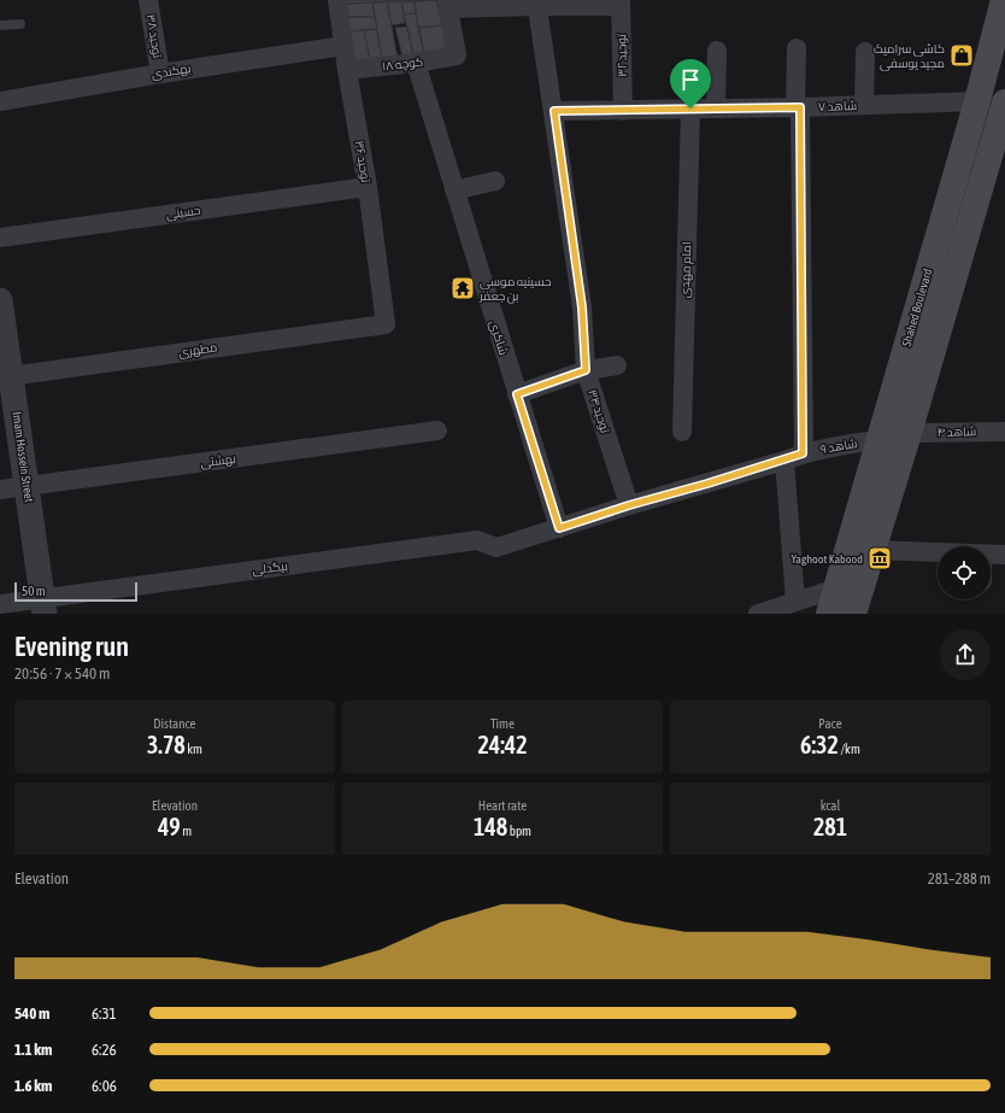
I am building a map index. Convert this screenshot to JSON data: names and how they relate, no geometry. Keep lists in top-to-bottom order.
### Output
{
  "streets": {
    "main road": ["Shahed Boulevard"],
    "street": [
      "توحید ۳۸",
      "توحید ۳۲",
      "کوچه ۱۸",
      "بهکندی",
      "شاهد ۷",
      "توحید ۳۶",
      "حسینی",
      "امام مهدی",
      "شاکری",
      "مطهری",
      "توحید ۳۴",
      "شاهد ۴",
      "شاهد ۹",
      "Imam Hossein Street",
      "بهشتی",
      "بیگدلی"
    ]
  },
  "crossings": [
    ["توحید ۳۸", "بهکندی"],
    ["توحید ۳۲", "شاهد ۷"],
    ["کوچه ۱۸", "توحید ۳۶"],
    ["کوچه ۱۸", "شاکری"],
    ["کوچه ۱۸", "توحید ۳۴"],
    ["بهکندی", "توحید ۳۶"],
    ["شاهد ۷", "امام مهدی"],
    ["شاهد ۷", "Shahed Boulevard"],
    ["شاهد ۷", "توحید ۳۴"],
    ["توحید ۳۶", "حسینی"],
    ["توحید ۳۶", "مطهری"],
    ["Shahed Boulevard", "شاهد ۹"],
    ["شاکری", "شاهد ۹"],
    ["مطهری", "Imam Hossein Street"],
    ["توحید ۳۴", "شاهد ۹"],
    ["شاهد ۹", "بیگدلی"],
    ["Imam Hossein Street", "بهشتی"],
    ["Imam Hossein Street", "بیگدلی"]
  ],
  "places": {
    "shop": ["کاشی سرامیک مجید یوسفی"],
    "temple": ["حسینیه موسی بن جعفر"],
    "museum": ["Yaghoot Kabood"]
  },
  "scale_bar": "50 m",
  "page": {
    "scale": "50 m",
    "heading": ["Evening run", "20:56 · 7 × 540 m"],
    "stats": [
      ["Distance", "3.78 km"],
      ["Time", "24:42"],
      ["Pace", "6:32 /km"],
      ["Elevation", "49 m"],
      ["Heart rate", "148 bpm"],
      ["kcal", "281"]
    ],
    "chart": ["Elevation", "281–288 m"],
    "list": [
      {
        "name": "540 m",
        "note": "6:31"
      },
      {
        "name": "1.1 km",
        "note": "6:26"
      },
      {
        "name": "1.6 km",
        "note": "6:06"
      }
    ]
  }
}
